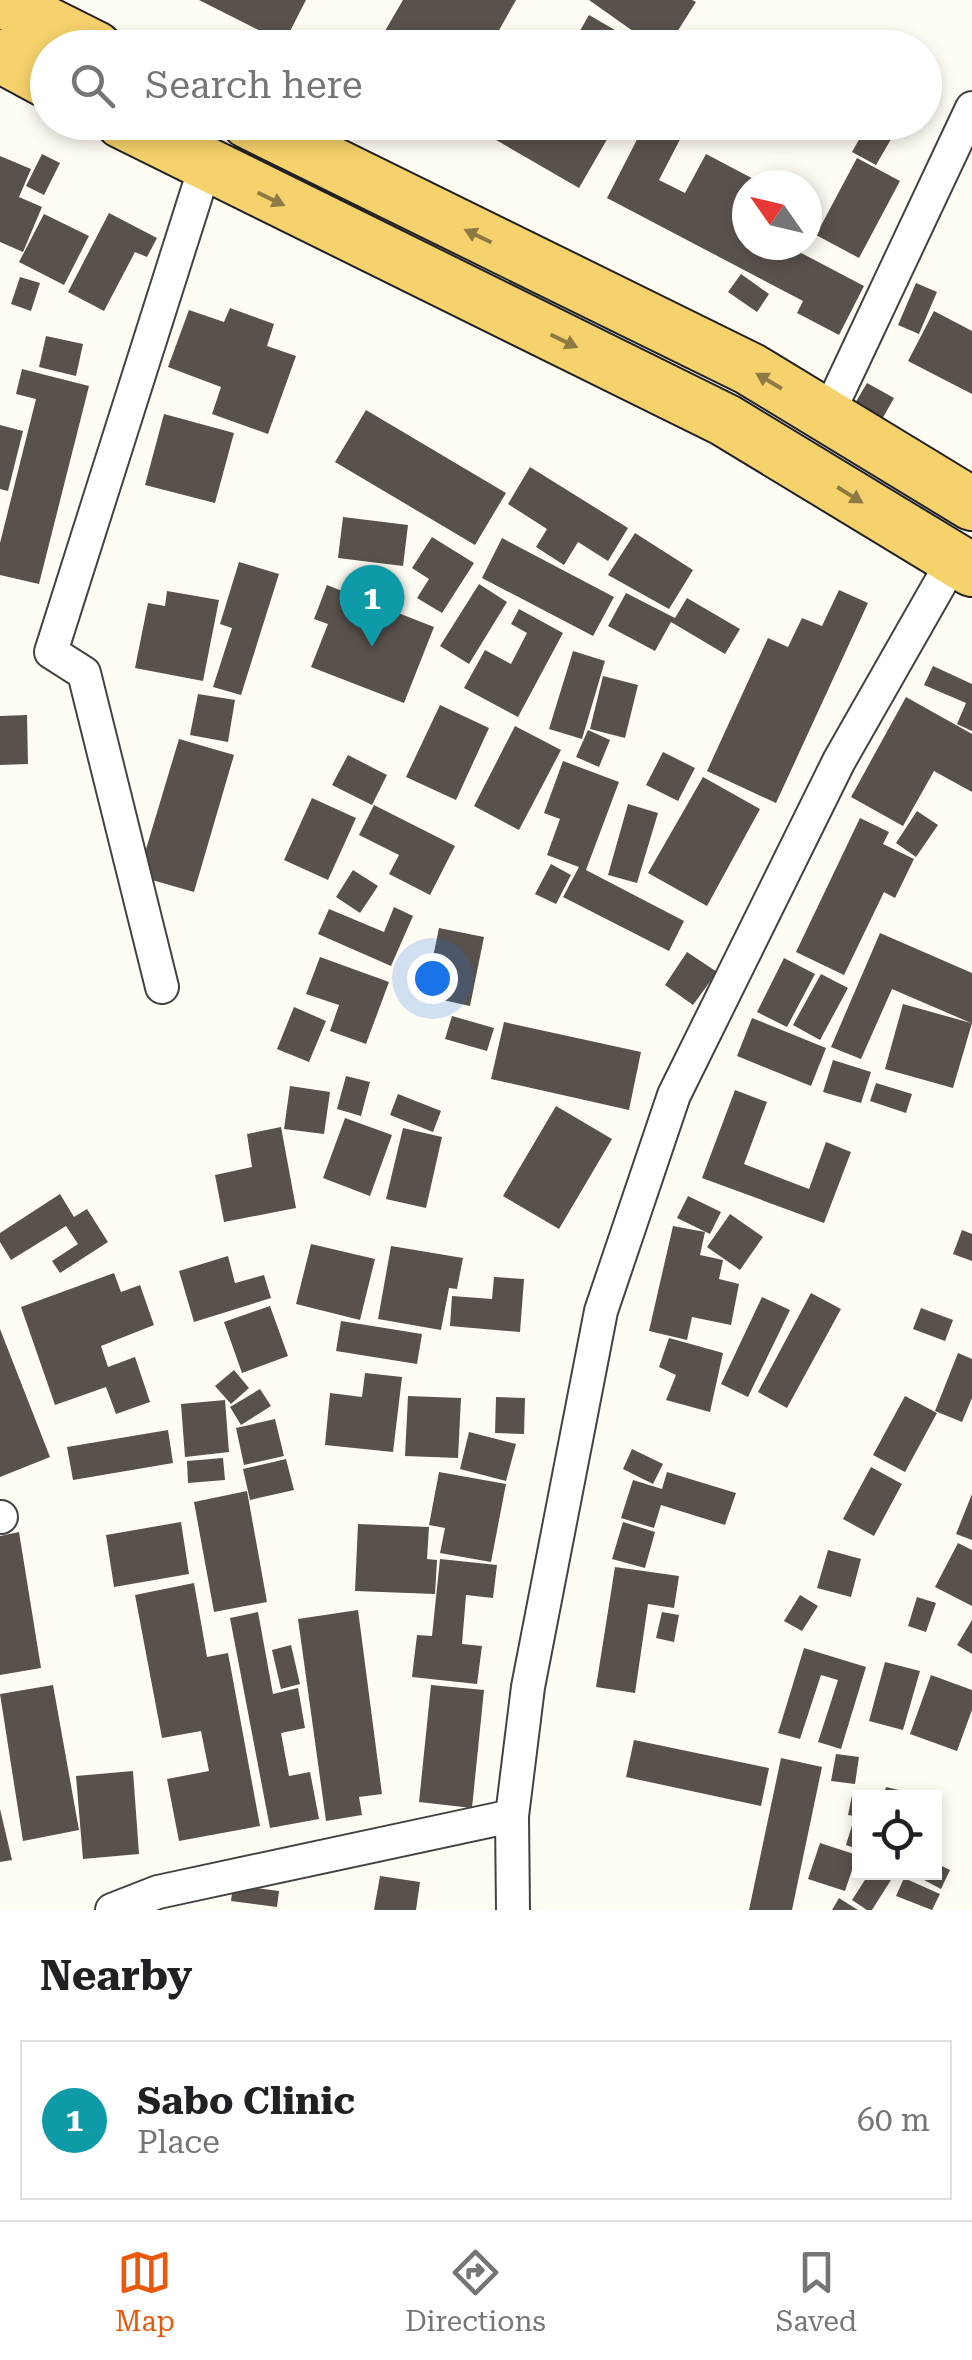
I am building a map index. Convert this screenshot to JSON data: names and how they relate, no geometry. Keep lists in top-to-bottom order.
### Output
{
  "north": "top left",
  "page": {
    "search": "Search here",
    "pins": "1",
    "heading": "Nearby",
    "list": [
      {
        "mark": "1",
        "name": "Sabo Clinic",
        "note": "Place",
        "value": "60 m"
      }
    ],
    "nav": ["Map", "Directions", "Saved"]
  }
}
